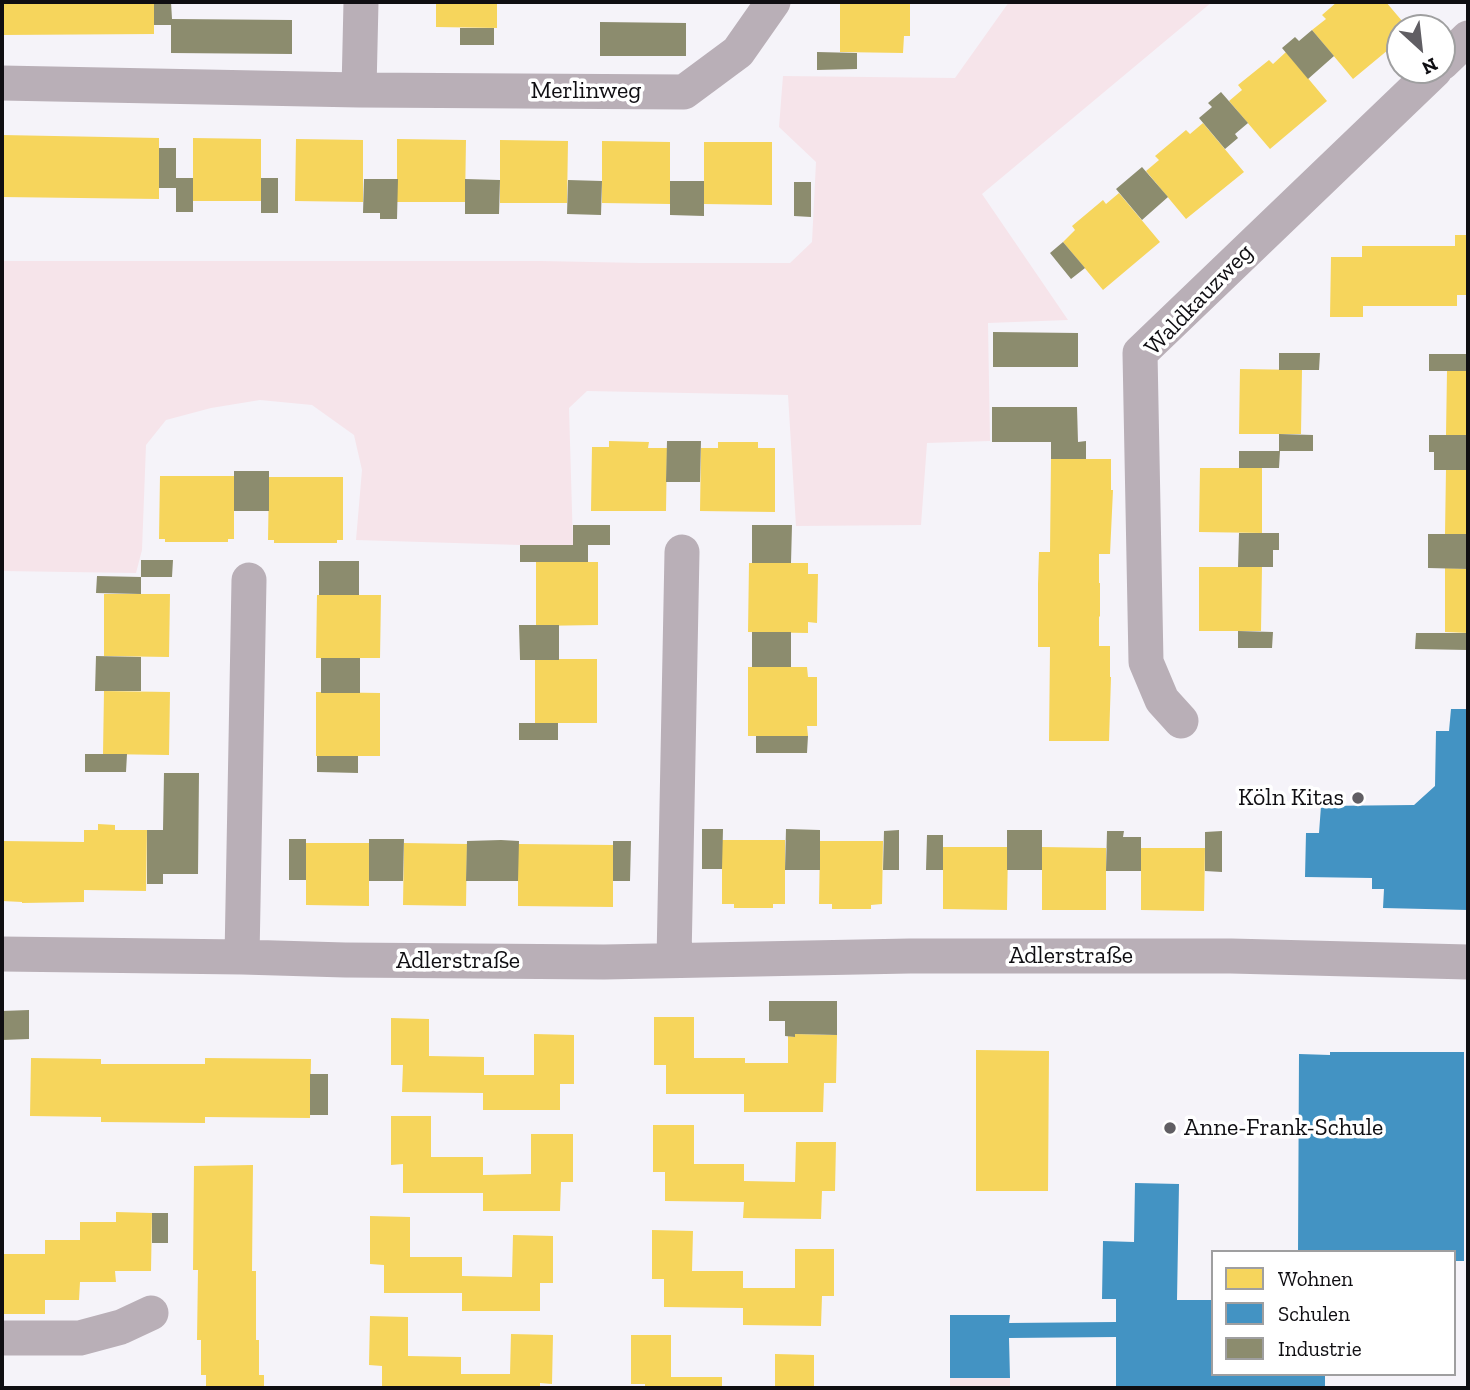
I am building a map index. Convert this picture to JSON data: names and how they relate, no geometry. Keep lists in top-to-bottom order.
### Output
{
  "streets": {
    "street": ["Merlinweg", "Waldkauzweg", "Adlerstraße"]
  },
  "places": ["Köln Kitas", "Anne-Frank-Schule"],
  "legend": ["Wohnen", "Schulen", "Industrie"],
  "north": "bottom right"
}
